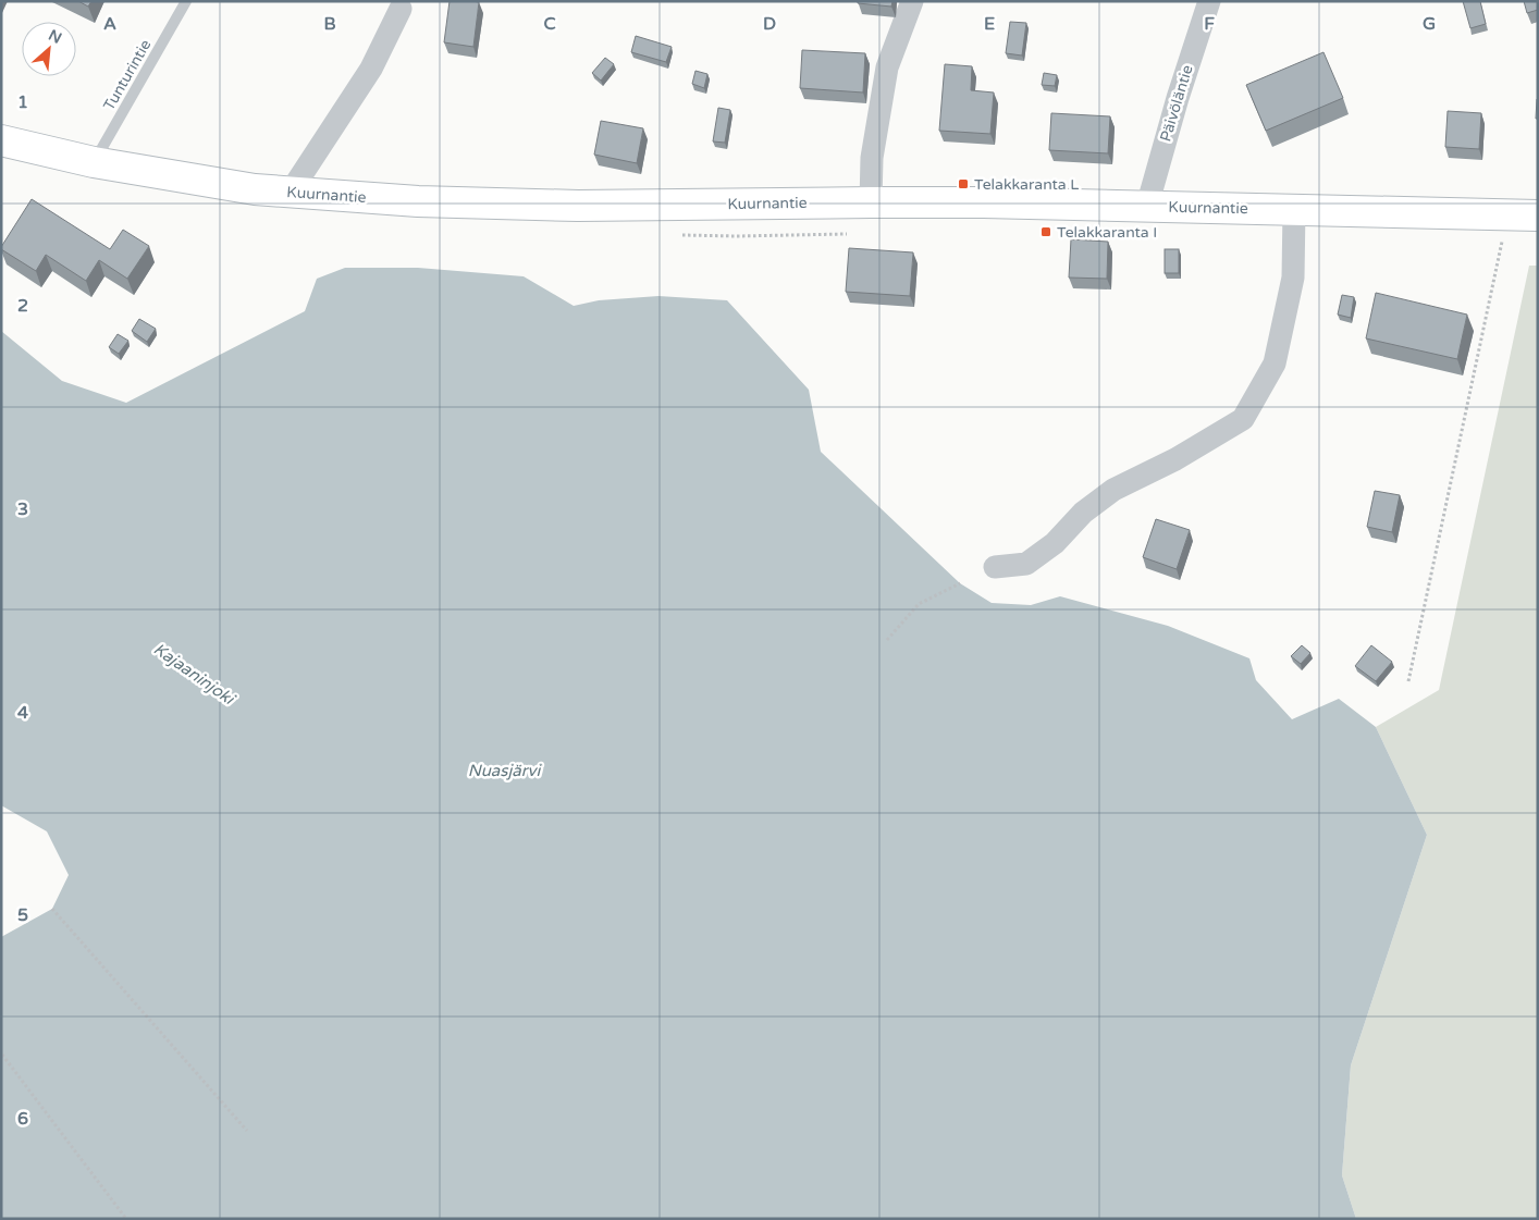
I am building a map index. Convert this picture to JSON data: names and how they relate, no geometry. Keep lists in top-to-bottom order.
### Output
{
  "streets": {
    "street": ["Päivöläntie", "Kuurnantie"],
    "lane": ["Tunturintie"]
  },
  "crossings": [
    ["Tunturintie", "Kuurnantie"],
    ["Päivöläntie", "Kuurnantie"]
  ],
  "water": ["Kajaaninjoki", "Nuasjärvi"],
  "places": {
    "transit": ["Telakkaranta L", "Telakkaranta I"]
  },
  "north": "top right",
  "grid": {
    "columns": [
      "A",
      "B",
      "C",
      "D",
      "E",
      "F",
      "G"
    ],
    "rows": [
      "1",
      "2",
      "3",
      "4",
      "5",
      "6"
    ]
  }
}
